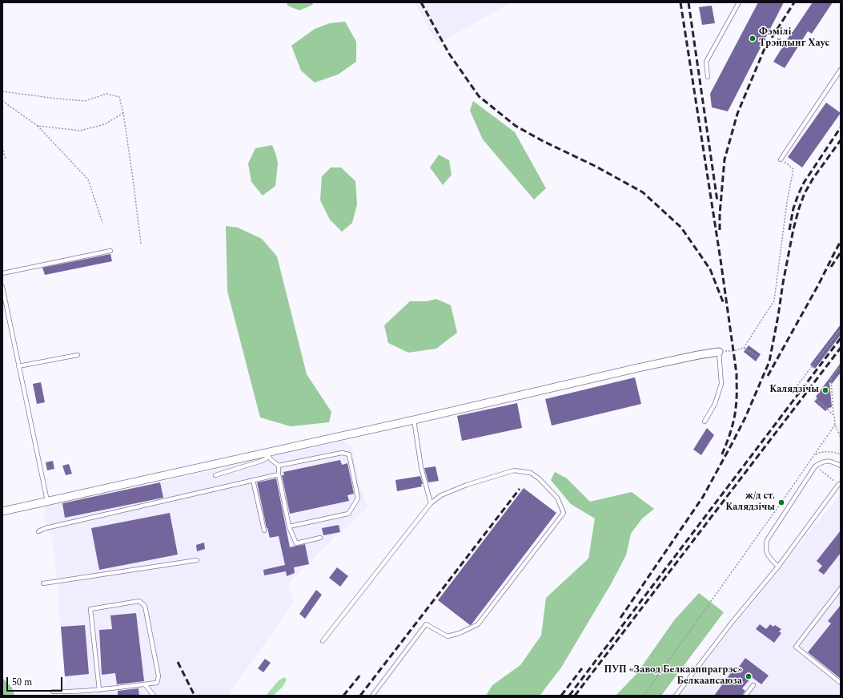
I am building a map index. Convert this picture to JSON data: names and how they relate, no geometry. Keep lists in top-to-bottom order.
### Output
{
  "places": [
    "Фэмілі Трэйдынг Хаус",
    "Калядзічы",
    "ж/д ст. Калядзічы",
    "ПУП «Завод Белкааппрагрэс» Белкаапсаюза"
  ],
  "scale_bar": "50 m"
}
